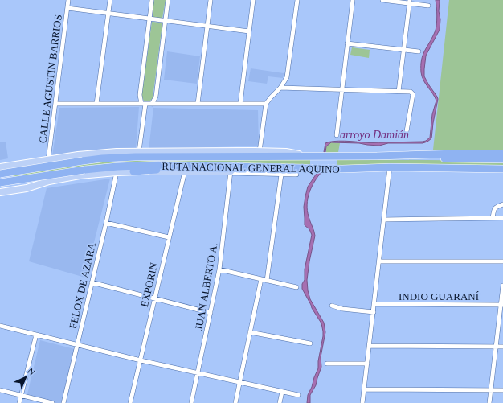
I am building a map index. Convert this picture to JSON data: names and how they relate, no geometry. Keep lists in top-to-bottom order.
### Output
{
  "streets": {
    "highway": ["RUTA NACIONAL GENERAL AQUINO"],
    "street": [
      "CALLE AGUSTIN BARRIOS",
      "EXPORIN",
      "FELOX DE AZARA",
      "JUAN ALBERTO A.",
      "INDIO GUARANÍ"
    ]
  },
  "water": ["arroyo Damián"],
  "north": "top right"
}
